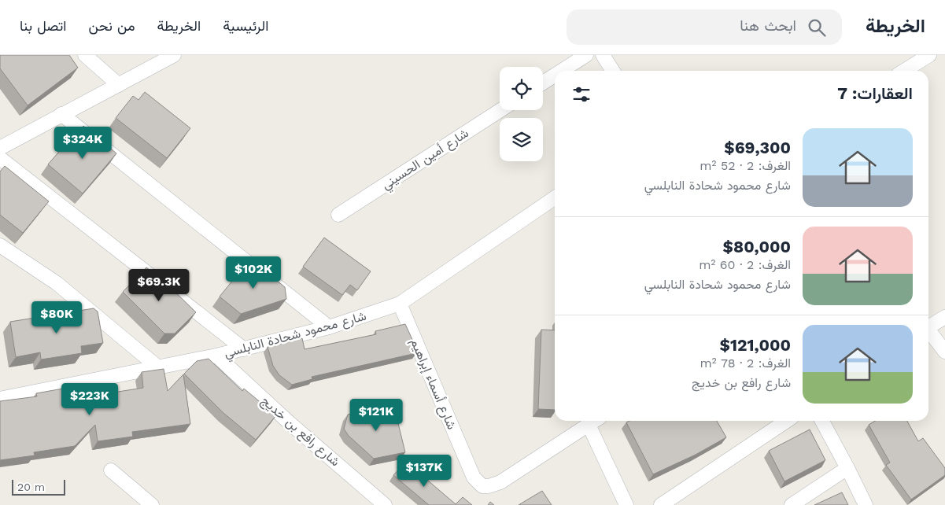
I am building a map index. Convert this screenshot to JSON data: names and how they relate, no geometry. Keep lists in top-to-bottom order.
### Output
{
  "streets": {
    "street": [
      "شارع أمين الحسيني",
      "شارع محمود شحادة النابلسي",
      "شارع أسماء إبراهيم",
      "شارع رافع بن خديج"
    ]
  },
  "crossings": [
    ["شارع محمود شحادة النابلسي", "شارع أسماء إبراهيم"],
    ["شارع محمود شحادة النابلسي", "شارع رافع بن خديج"]
  ],
  "scale_bar": "20 m",
  "page": {
    "header": "الخريطة",
    "search": "ابحث هنا",
    "nav": [
      "الرئيسية",
      "الخريطة",
      "من نحن",
      "اتصل بنا"
    ],
    "heading": "العقارات: 7",
    "list": [
      {
        "name": "$69,300",
        "note": "الغرف: 2 · 52 m² · شارع محمود شحادة النابلسي"
      },
      {
        "name": "$80,000",
        "note": "الغرف: 2 · 60 m² · شارع محمود شحادة النابلسي"
      },
      {
        "name": "$121,000",
        "note": "الغرف: 2 · 78 m² · شارع رافع بن خديج"
      }
    ],
    "price": [
      "$324K",
      "$102K",
      "$69.3K",
      "$80K",
      "$223K",
      "$121K",
      "$137K"
    ],
    "scale": "20 m"
  }
}
